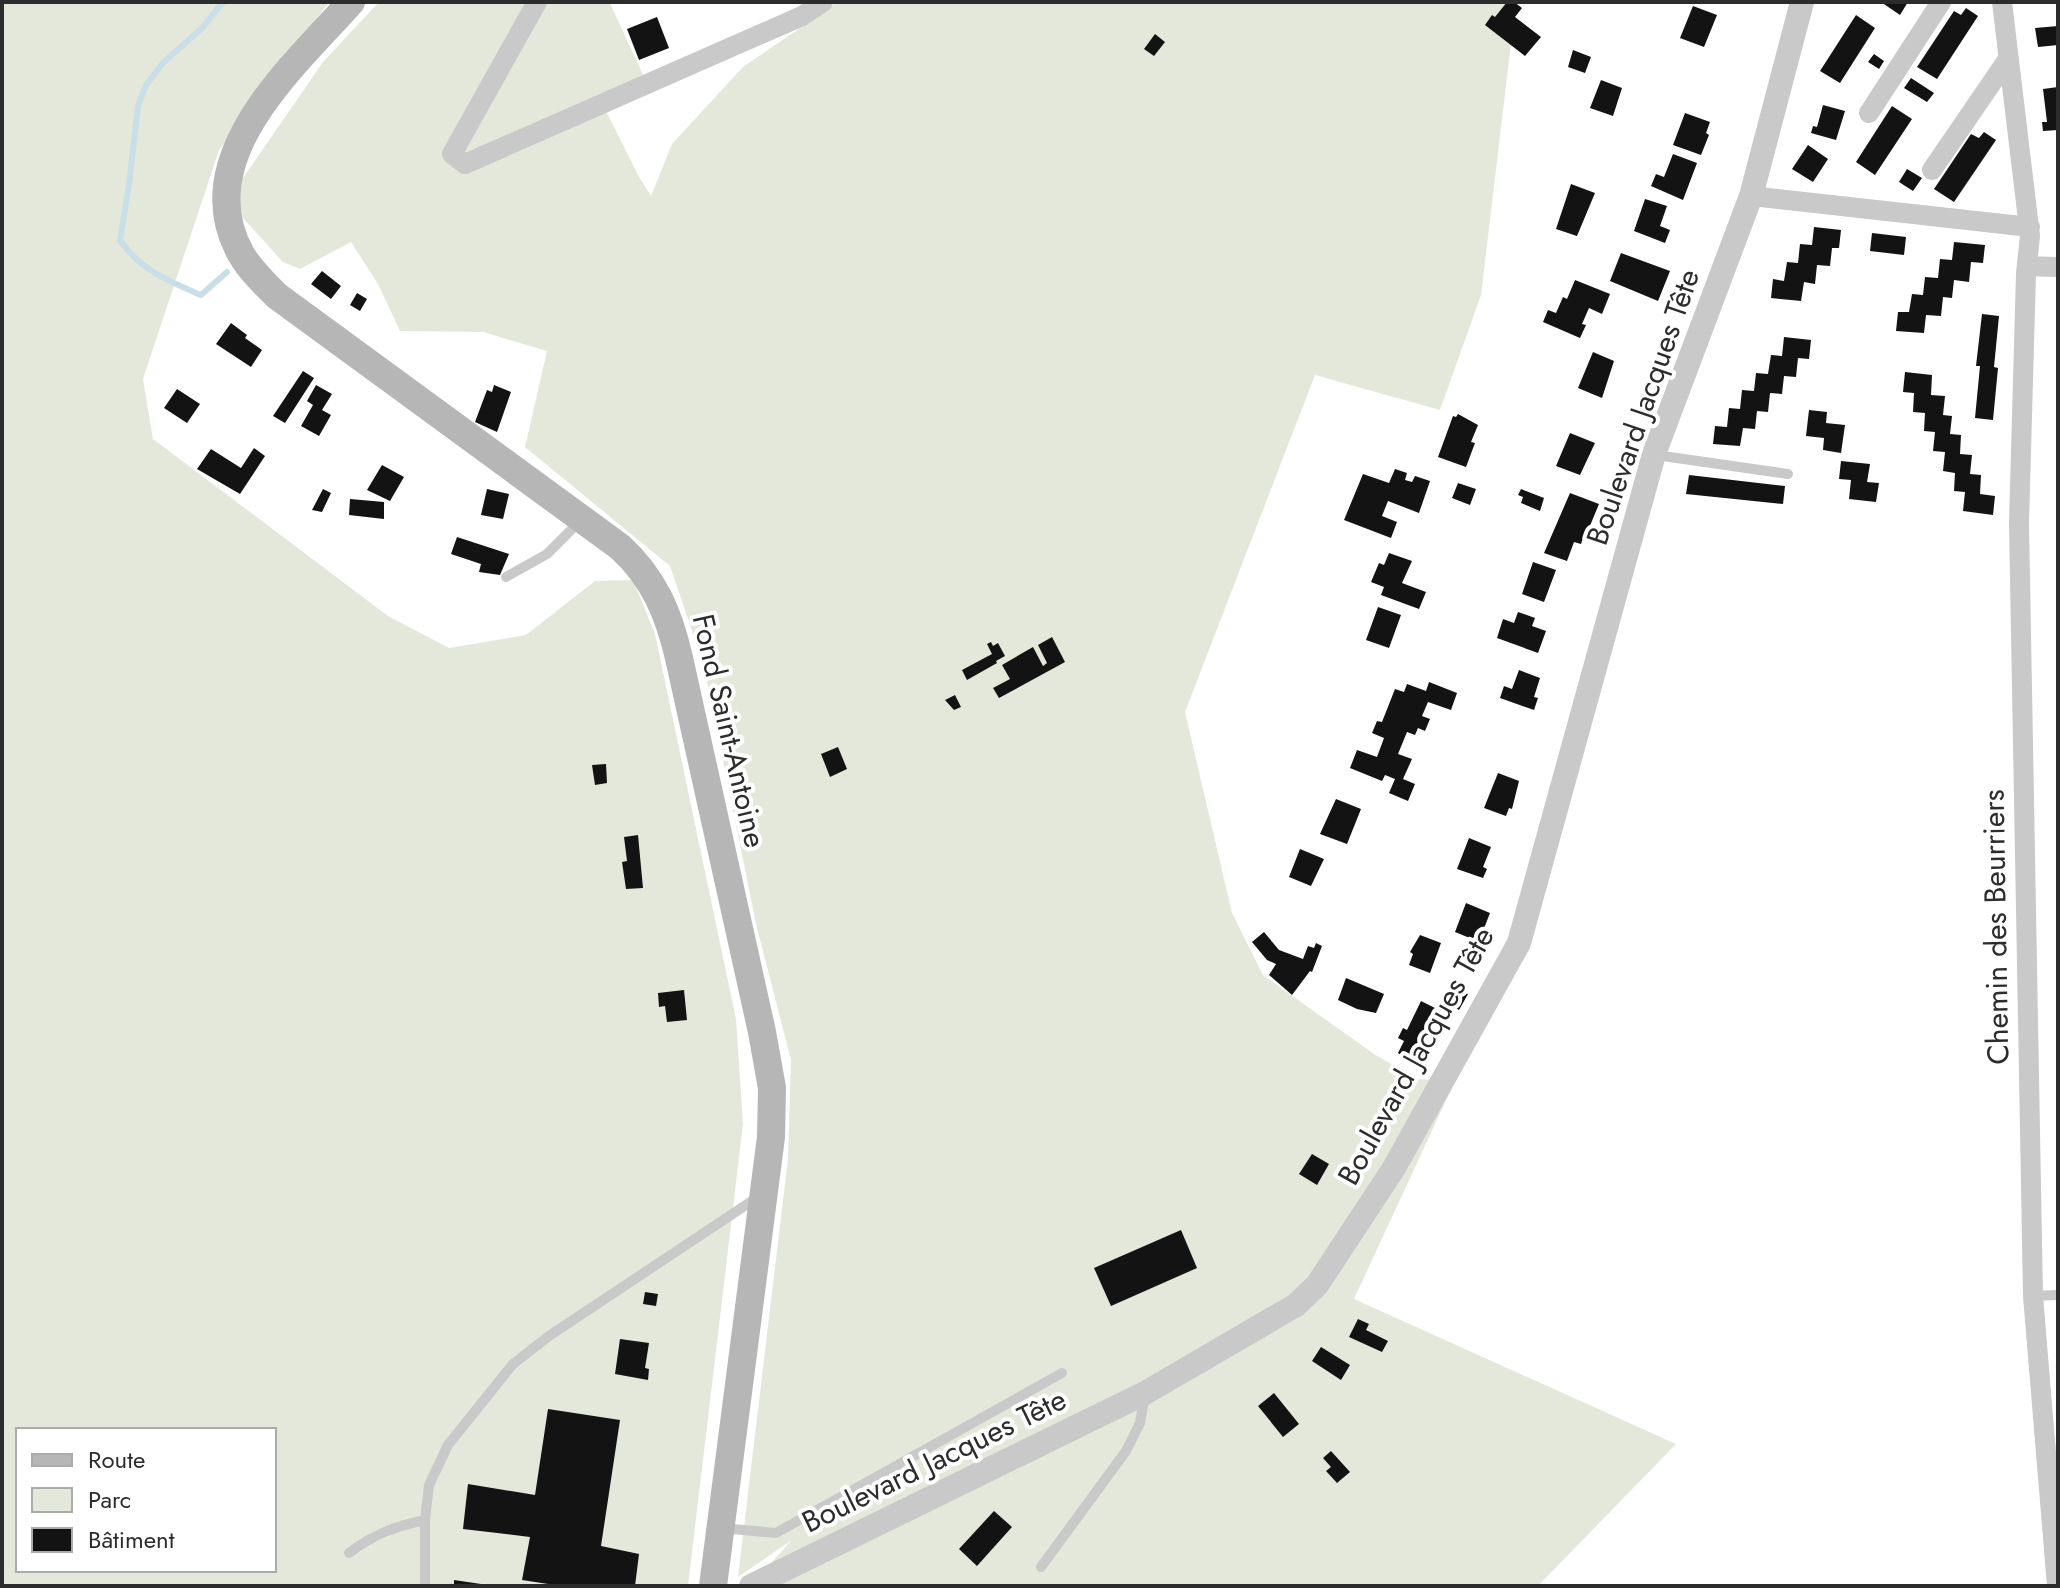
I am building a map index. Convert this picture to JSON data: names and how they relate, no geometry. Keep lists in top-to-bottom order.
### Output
{
  "streets": {
    "main road": ["Fond Saint-Antoine"],
    "street": ["Boulevard Jacques Tête", "Chemin des Beurriers"]
  },
  "legend": ["Route", "Parc", "Bâtiment"]
}
